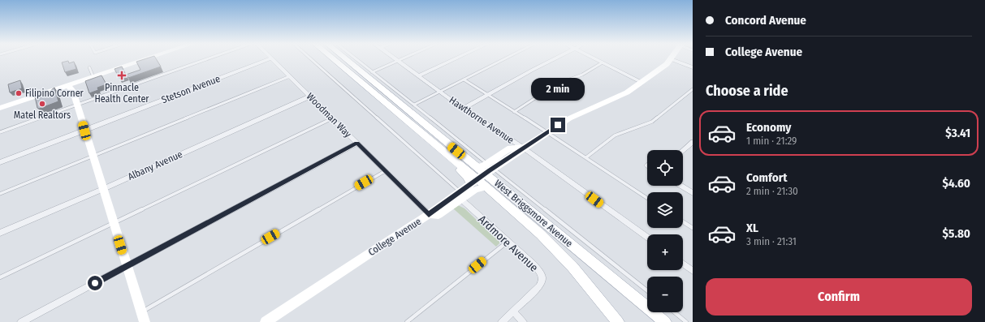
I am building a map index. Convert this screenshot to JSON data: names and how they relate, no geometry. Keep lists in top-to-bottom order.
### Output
{
  "streets": {
    "main road": ["West Briggsmore Avenue"],
    "street": [
      "Stetson Avenue",
      "Woodman Way",
      "Hawthorne Avenue",
      "Albany Avenue",
      "College Avenue",
      "Ardmore Avenue"
    ]
  },
  "crossings": [
    ["Woodman Way", "Albany Avenue"],
    ["Woodman Way", "College Avenue"],
    ["Hawthorne Avenue", "College Avenue"],
    ["West Briggsmore Avenue", "College Avenue"],
    ["College Avenue", "Ardmore Avenue"]
  ],
  "places": {
    "health": ["Pinnacle Health Center"],
    "other": ["Filipino Corner", "Matel Realtors"]
  },
  "page": {
    "banner": ["Concord Avenue", "College Avenue"],
    "heading": "Choose a ride",
    "bubble": "2 min",
    "list": [
      {
        "name": "Economy",
        "note": "1 min · 21:29",
        "value": "$3.41"
      },
      {
        "name": "Comfort",
        "note": "2 min · 21:30",
        "value": "$4.60"
      },
      {
        "name": "XL",
        "note": "3 min · 21:31",
        "value": "$5.80"
      }
    ],
    "map_buttons": ["+", "−"],
    "buttons": "Confirm"
  }
}
